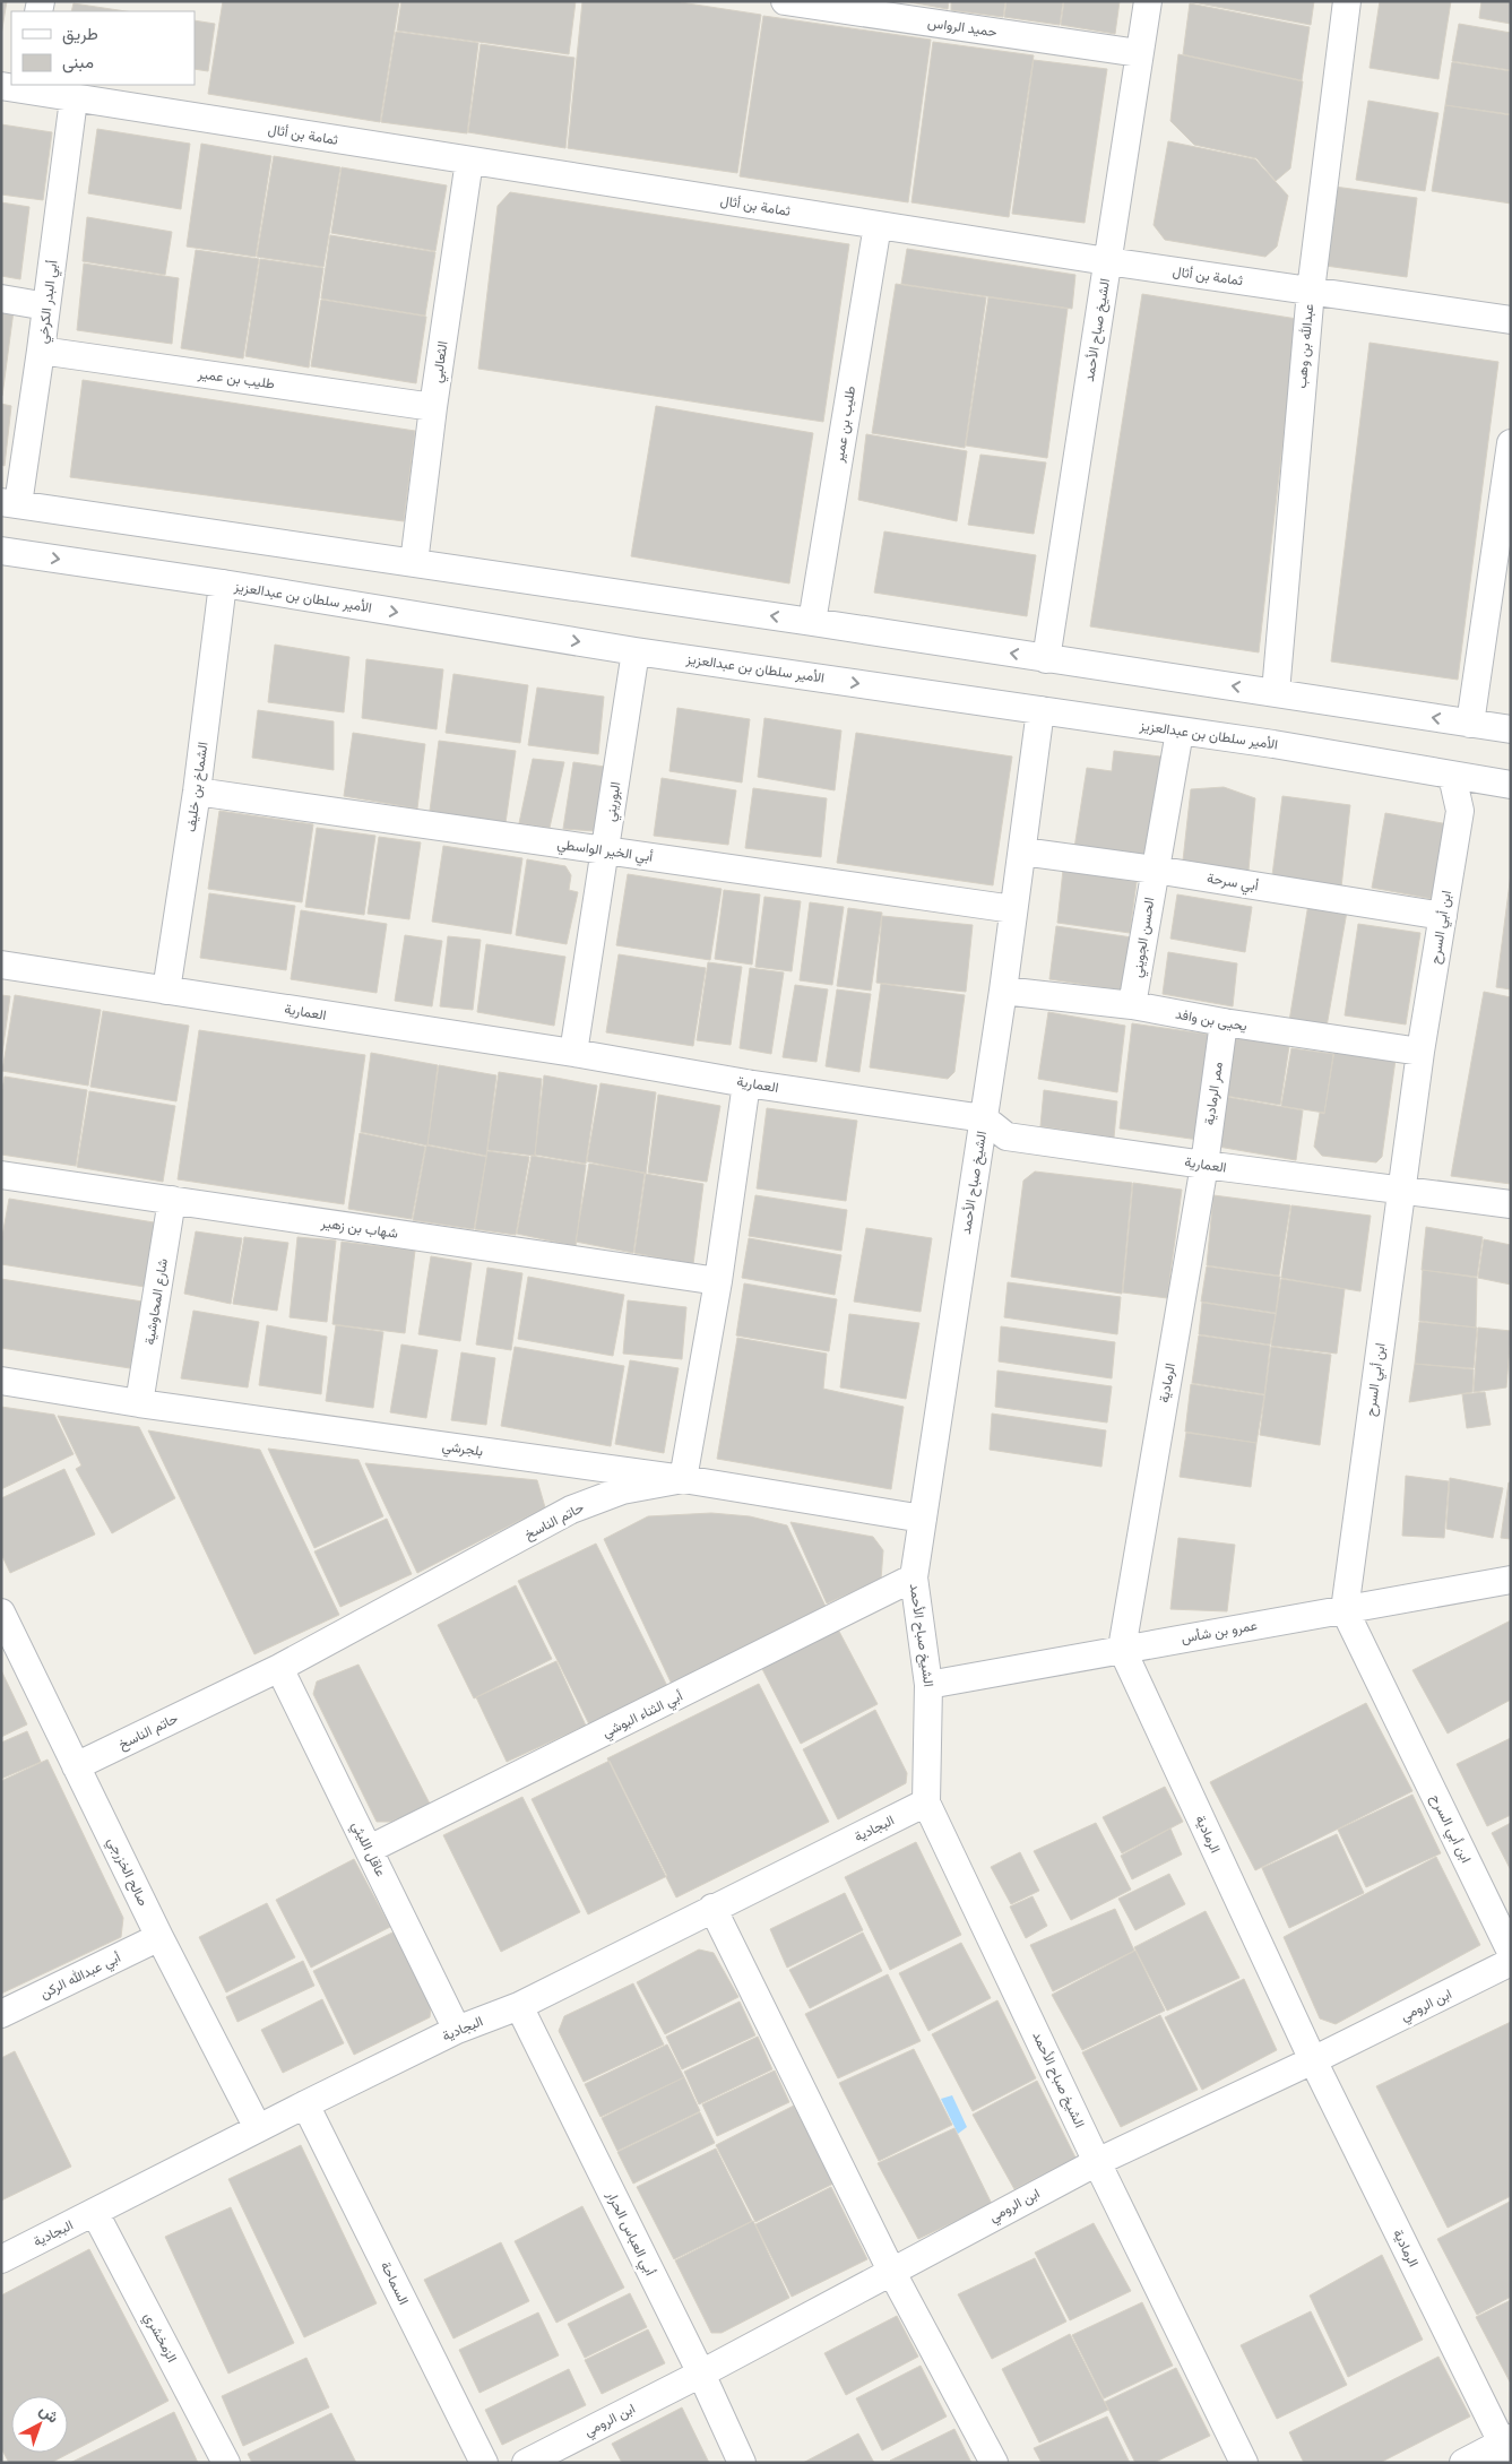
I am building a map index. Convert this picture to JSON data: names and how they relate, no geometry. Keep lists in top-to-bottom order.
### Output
{
  "streets": {
    "street": [
      "حميد الرواس",
      "ثمامة بن أثال",
      "أبي البدر الكرخي",
      "الشيخ صباح الأحمد",
      "عبدالله بن وهب",
      "الثعالبي",
      "طليب بن عمير",
      "الأمير سلطان بن عبدالعزيز",
      "الشماخ بن خليف",
      "البوريني",
      "أبي الخير الواسطي",
      "أبي سرحة",
      "ابن أبي السرح",
      "الحسن الجويني",
      "العمارية",
      "يحيى بن وافد",
      "ممر الرمادية",
      "شهاب بن زهير",
      "شارع المحاوشية",
      "الرمادية",
      "بلجرشي",
      "حاتم الناسخ",
      "عمرو بن شأس",
      "أبي الثناء البوشي",
      "البجادية",
      "عاقل الليثي",
      "صالح الخزرجي",
      "أبي عبدالله الركن",
      "ابن الرومي",
      "أبي العباس الحرار",
      "السماحة",
      "الزمخشري"
    ]
  },
  "crossings": [
    ["حميد الرواس", "الشيخ صباح الأحمد"],
    ["ثمامة بن أثال", "أبي البدر الكرخي"],
    ["ثمامة بن أثال", "الشيخ صباح الأحمد"],
    ["ثمامة بن أثال", "عبدالله بن وهب"],
    ["ثمامة بن أثال", "الثعالبي"],
    ["ثمامة بن أثال", "طليب بن عمير"],
    ["أبي البدر الكرخي", "طليب بن عمير"],
    ["الشيخ صباح الأحمد", "الأمير سلطان بن عبدالعزيز"],
    ["الشيخ صباح الأحمد", "أبي الخير الواسطي"],
    ["الشيخ صباح الأحمد", "أبي سرحة"],
    ["الشيخ صباح الأحمد", "العمارية"],
    ["الشيخ صباح الأحمد", "يحيى بن وافد"],
    ["الشيخ صباح الأحمد", "بلجرشي"],
    ["الشيخ صباح الأحمد", "عمرو بن شأس"],
    ["الشيخ صباح الأحمد", "أبي الثناء البوشي"],
    ["الشيخ صباح الأحمد", "البجادية"],
    ["الشيخ صباح الأحمد", "ابن الرومي"],
    ["الثعالبي", "طليب بن عمير"],
    ["الأمير سلطان بن عبدالعزيز", "الشماخ بن خليف"],
    ["الأمير سلطان بن عبدالعزيز", "البوريني"],
    ["الأمير سلطان بن عبدالعزيز", "ابن أبي السرح"],
    ["الأمير سلطان بن عبدالعزيز", "الحسن الجويني"],
    ["الشماخ بن خليف", "أبي الخير الواسطي"],
    ["الشماخ بن خليف", "العمارية"],
    ["البوريني", "أبي الخير الواسطي"],
    ["البوريني", "العمارية"],
    ["أبي سرحة", "ابن أبي السرح"],
    ["أبي سرحة", "الحسن الجويني"],
    ["ابن أبي السرح", "العمارية"],
    ["ابن أبي السرح", "يحيى بن وافد"],
    ["ابن أبي السرح", "عمرو بن شأس"],
    ["الحسن الجويني", "يحيى بن وافد"],
    ["العمارية", "ممر الرمادية"],
    ["العمارية", "الرمادية"],
    ["يحيى بن وافد", "ممر الرمادية"],
    ["ممر الرمادية", "الرمادية"],
    ["شهاب بن زهير", "شارع المحاوشية"],
    ["شارع المحاوشية", "بلجرشي"],
    ["الرمادية", "عمرو بن شأس"],
    ["الرمادية", "ابن الرومي"],
    ["بلجرشي", "حاتم الناسخ"],
    ["حاتم الناسخ", "عاقل الليثي"],
    ["حاتم الناسخ", "صالح الخزرجي"],
    ["أبي الثناء البوشي", "عاقل الليثي"],
    ["البجادية", "عاقل الليثي"],
    ["البجادية", "صالح الخزرجي"],
    ["البجادية", "أبي العباس الحرار"],
    ["البجادية", "السماحة"],
    ["البجادية", "الزمخشري"],
    ["صالح الخزرجي", "أبي عبدالله الركن"],
    ["ابن الرومي", "أبي العباس الحرار"]
  ],
  "legend": ["طريق", "مبنى"],
  "north": "top right"
}
